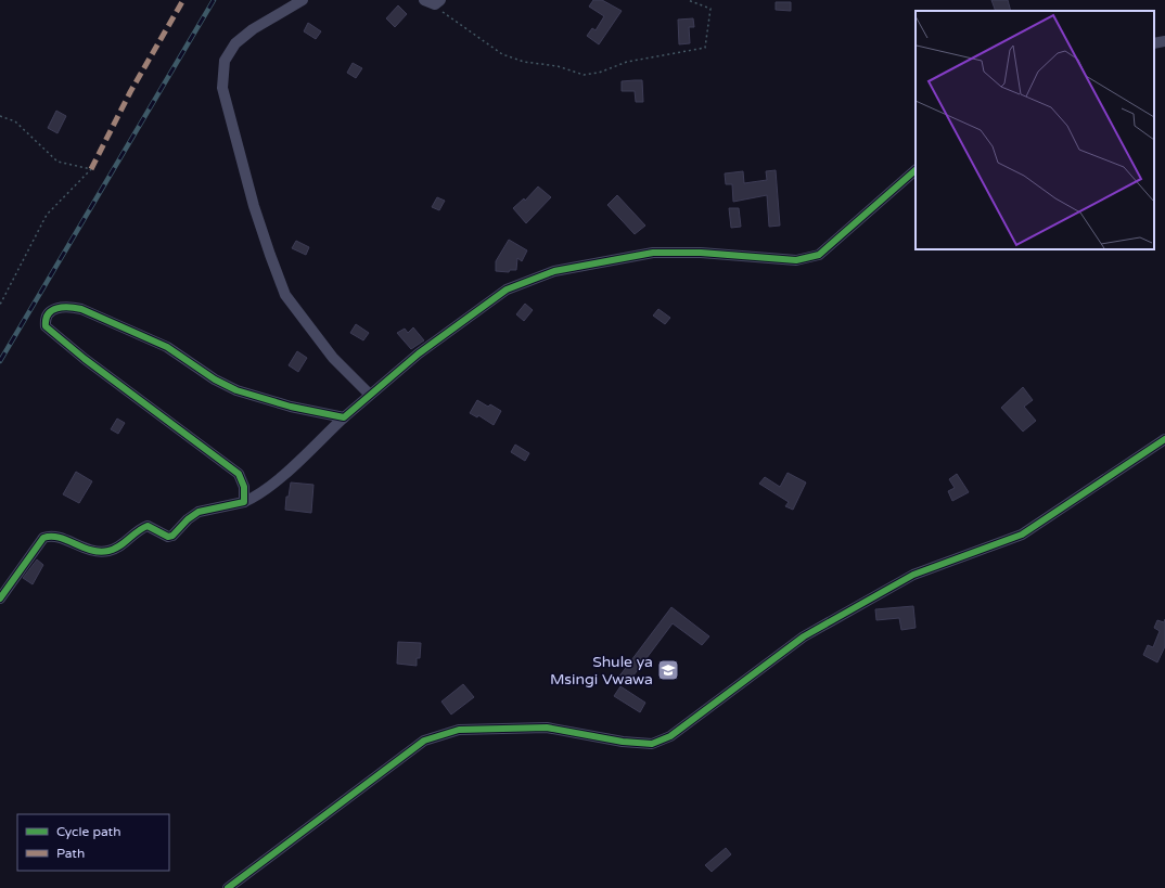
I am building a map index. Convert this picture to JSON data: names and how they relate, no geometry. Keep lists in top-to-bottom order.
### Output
{
  "places": {
    "school or university": ["Shule ya Msingi Vwawa"]
  },
  "legend": ["Cycle path", "Path"]
}
